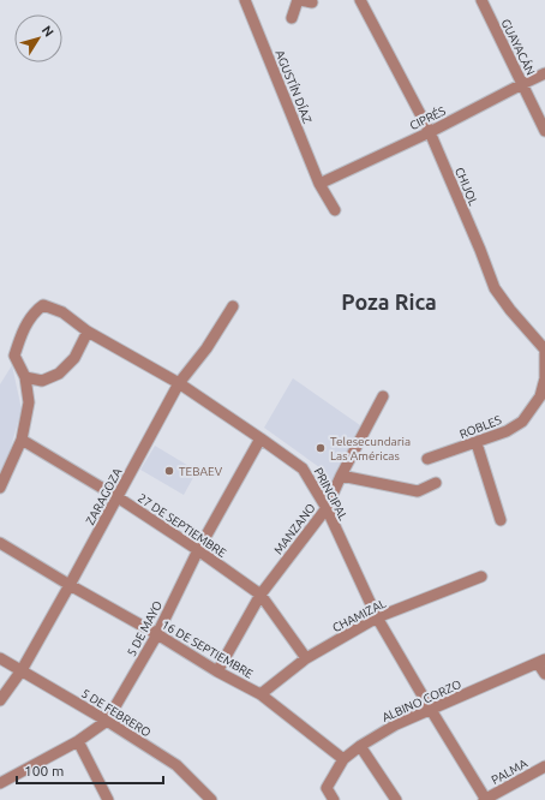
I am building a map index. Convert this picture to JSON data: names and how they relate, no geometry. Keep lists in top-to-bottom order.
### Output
{
  "streets": {
    "street": [
      "GUAYACÁN",
      "AGUSTÍN DÍAZ",
      "CIPRÉS",
      "CHIJOL",
      "ROBLES",
      "PRINCIPAL",
      "ZARAGOZA",
      "27 DE SEPTIEMBRE",
      "MANZANO",
      "CHAMIZAL",
      "5 DE MAYO",
      "16 DE SEPTIEMBRE",
      "ALBINO CORZO",
      "5 DE FEBRERO",
      "PALMA"
    ]
  },
  "crossings": [
    ["GUAYACÁN", "CIPRÉS"],
    ["AGUSTÍN DÍAZ", "CIPRÉS"],
    ["CIPRÉS", "CHIJOL"],
    ["CHIJOL", "ROBLES"],
    ["PRINCIPAL", "ZARAGOZA"],
    ["PRINCIPAL", "MANZANO"],
    ["PRINCIPAL", "CHAMIZAL"],
    ["PRINCIPAL", "5 DE MAYO"],
    ["PRINCIPAL", "ALBINO CORZO"],
    ["PRINCIPAL", "PALMA"],
    ["ZARAGOZA", "27 DE SEPTIEMBRE"],
    ["ZARAGOZA", "16 DE SEPTIEMBRE"],
    ["ZARAGOZA", "5 DE FEBRERO"],
    ["27 DE SEPTIEMBRE", "MANZANO"],
    ["27 DE SEPTIEMBRE", "CHAMIZAL"],
    ["27 DE SEPTIEMBRE", "5 DE MAYO"],
    ["MANZANO", "16 DE SEPTIEMBRE"],
    ["CHAMIZAL", "16 DE SEPTIEMBRE"],
    ["5 DE MAYO", "16 DE SEPTIEMBRE"],
    ["5 DE MAYO", "5 DE FEBRERO"],
    ["16 DE SEPTIEMBRE", "ALBINO CORZO"]
  ],
  "districts": ["Poza Rica"],
  "places": ["Telesecundaria Las Américas", "TEBAEV"],
  "scale_bar": "100 m",
  "north": "top right"
}
